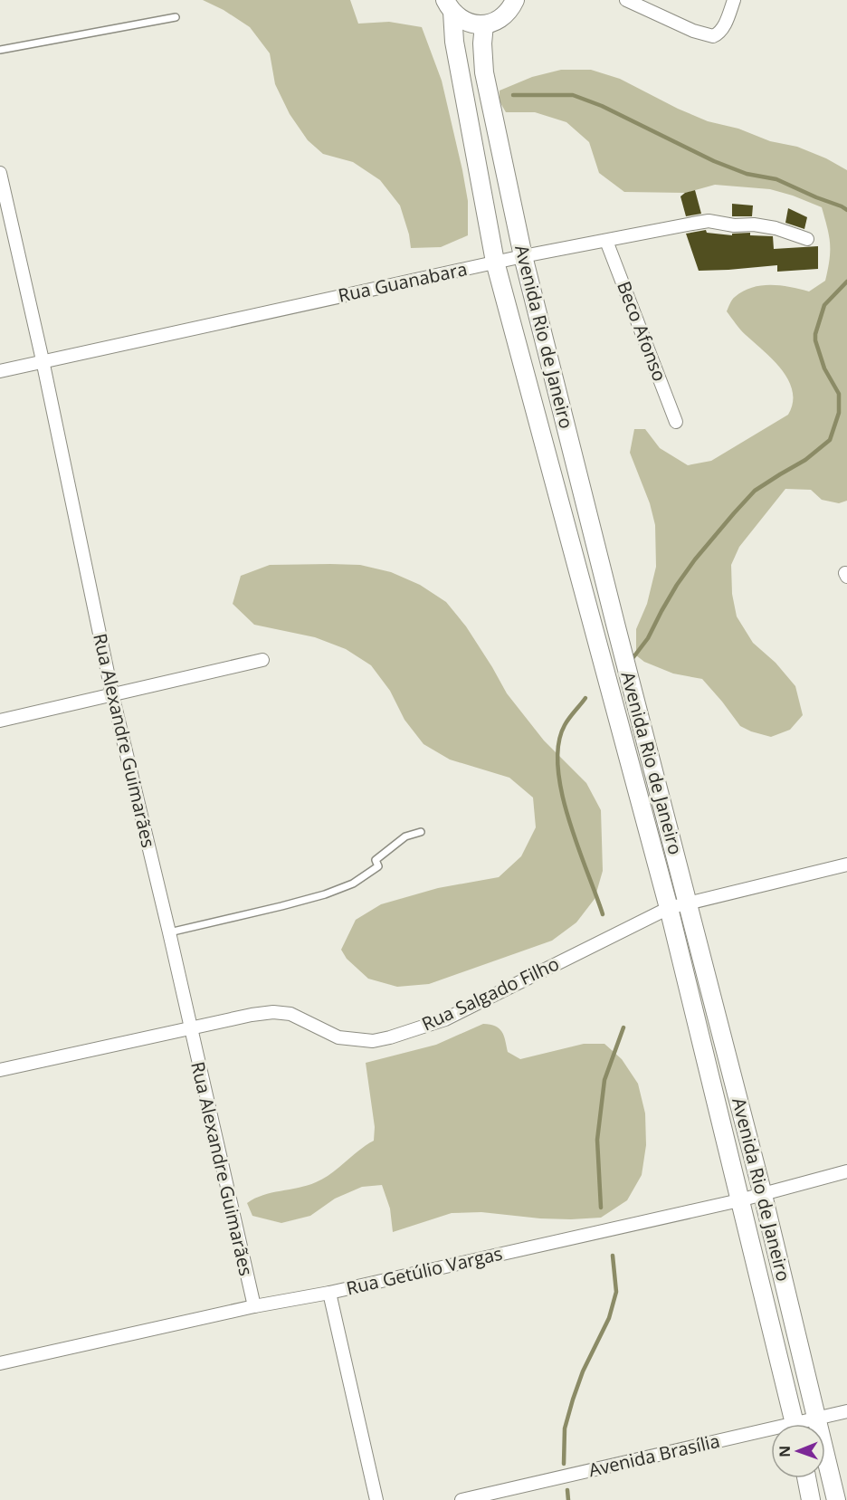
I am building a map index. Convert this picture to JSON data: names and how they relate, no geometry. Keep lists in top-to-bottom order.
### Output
{
  "streets": {
    "main road": ["Avenida Rio de Janeiro"],
    "street": [
      "Rua Guanabara",
      "Beco Afonso",
      "Rua Alexandre Guimarães",
      "Rua Salgado Filho",
      "Rua Getúlio Vargas",
      "Avenida Brasília"
    ]
  },
  "crossings": [
    ["Rua Guanabara", "Beco Afonso"],
    ["Rua Guanabara", "Avenida Rio de Janeiro"],
    ["Rua Guanabara", "Rua Alexandre Guimarães"],
    ["Avenida Rio de Janeiro", "Rua Salgado Filho"],
    ["Avenida Rio de Janeiro", "Rua Getúlio Vargas"],
    ["Avenida Rio de Janeiro", "Avenida Brasília"],
    ["Rua Alexandre Guimarães", "Rua Salgado Filho"],
    ["Rua Alexandre Guimarães", "Rua Getúlio Vargas"]
  ],
  "north": "left"
}
